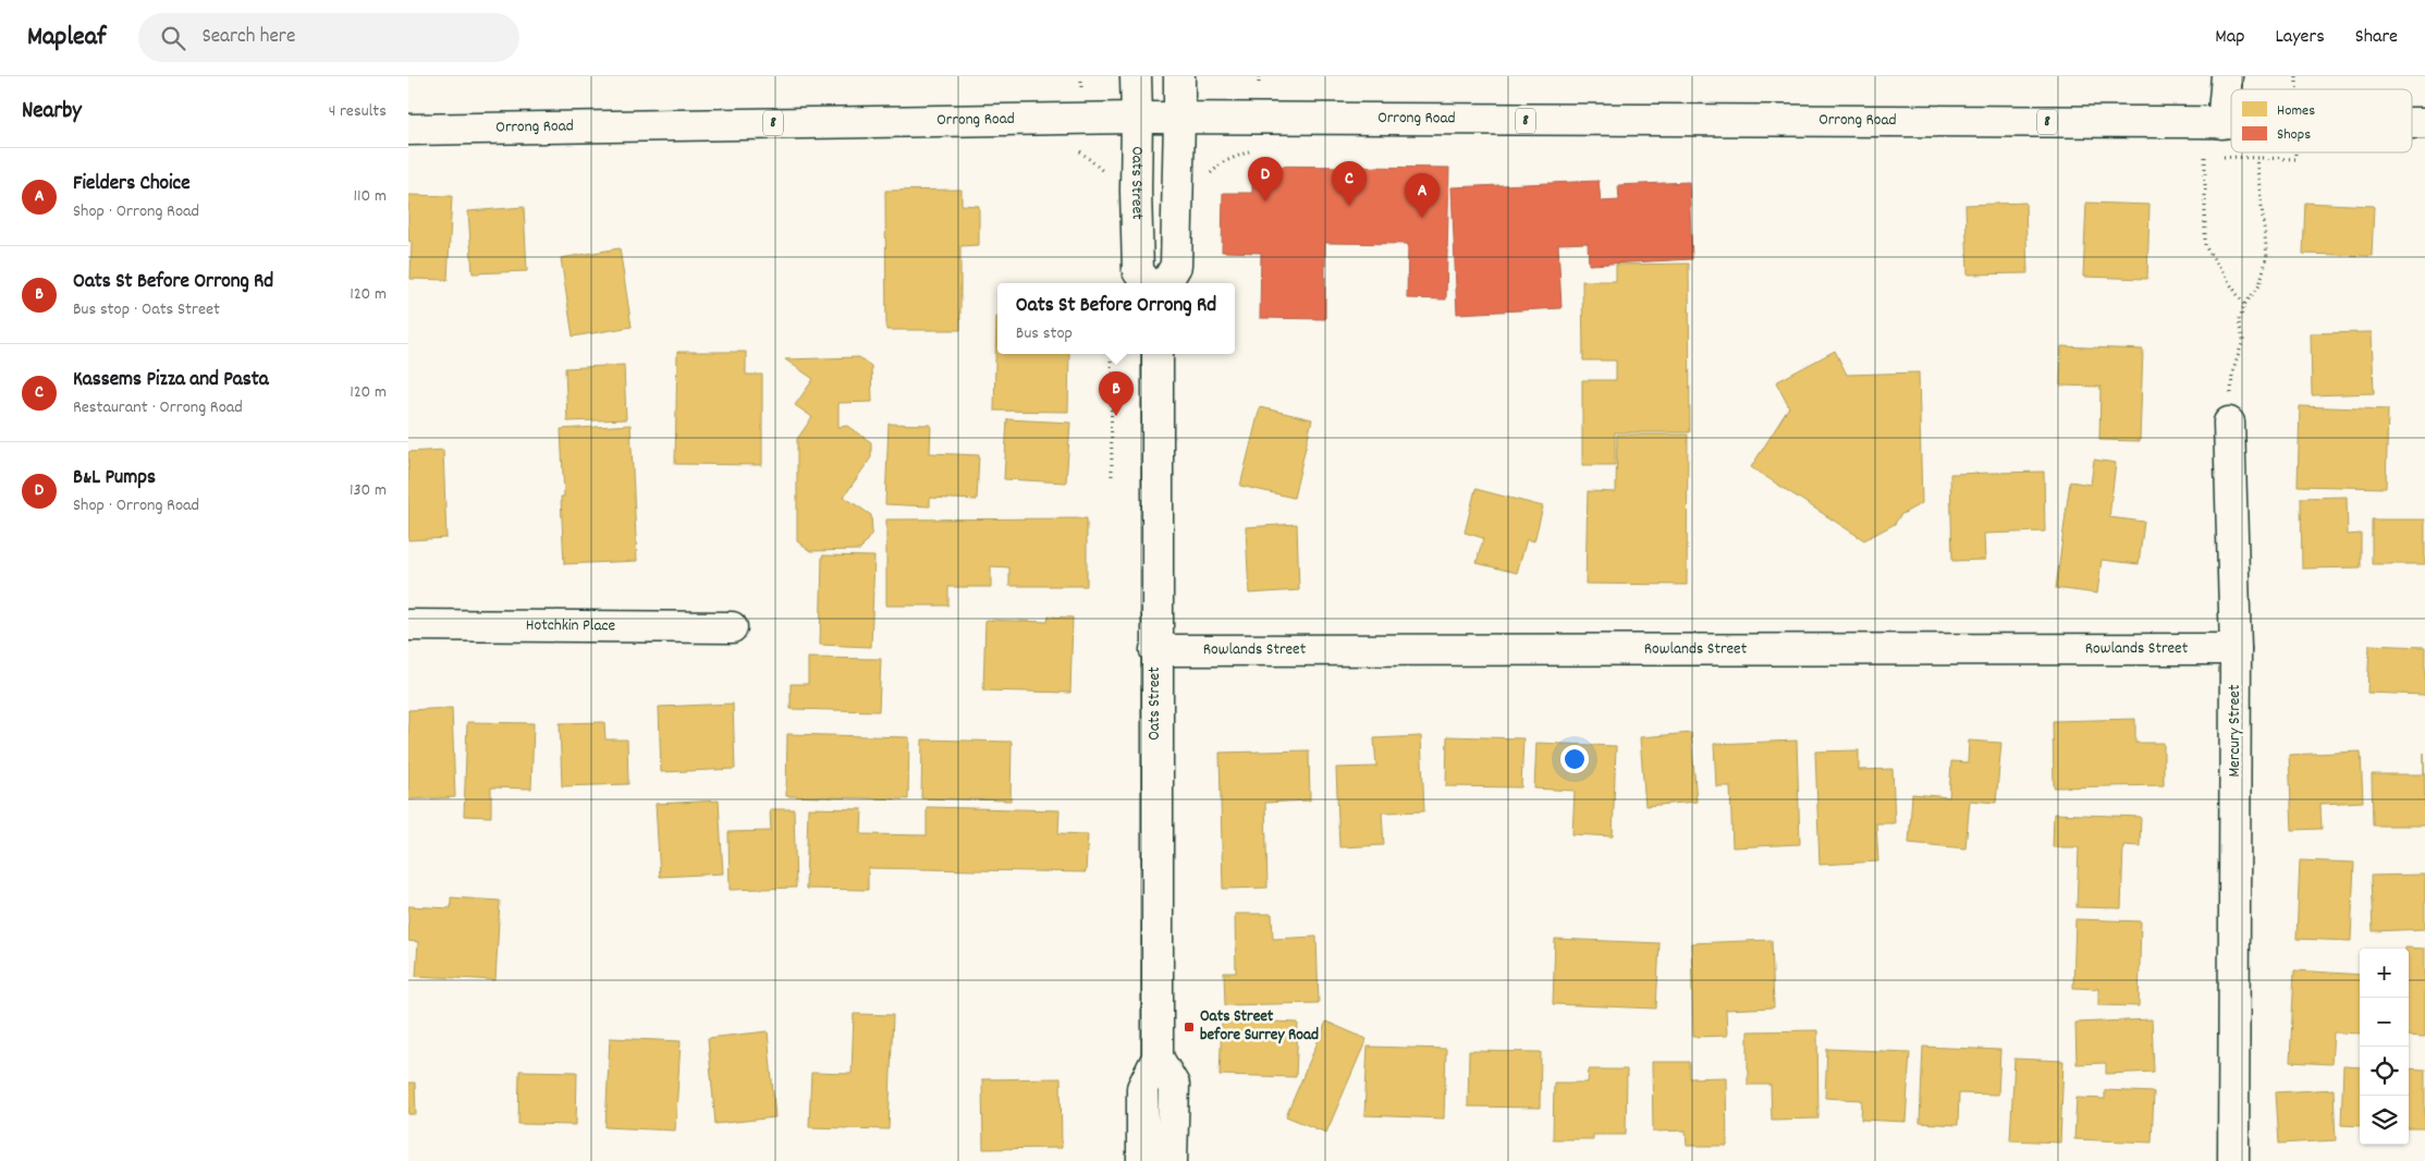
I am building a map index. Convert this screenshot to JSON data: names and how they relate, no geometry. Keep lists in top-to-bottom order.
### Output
{
  "streets": {
    "main road": [
      "Orrong Road",
      "8",
      "Oats Street",
      "Hotchkin Place",
      "Rowlands Street",
      "Mercury Street"
    ]
  },
  "crossings": [
    ["Orrong Road", "Oats Street"],
    ["Oats Street", "Rowlands Street"],
    ["Rowlands Street", "Mercury Street"]
  ],
  "places": {
    "transit": ["Oats Street before Surrey Road"]
  },
  "legend": ["Homes", "Shops"],
  "page": {
    "header": "Mapleaf",
    "search": "Search here",
    "nav": ["Map", "Layers", "Share"],
    "heading": ["Nearby", "4 results"],
    "list": [
      {
        "mark": "A",
        "name": "Fielders Choice",
        "note": "Shop · Orrong Road",
        "value": "110 m"
      },
      {
        "mark": "B",
        "name": "Oats St Before Orrong Rd",
        "note": "Bus stop · Oats Street",
        "value": "120 m"
      },
      {
        "mark": "C",
        "name": "Kassems Pizza and Pasta",
        "note": "Restaurant · Orrong Road",
        "value": "120 m"
      },
      {
        "mark": "D",
        "name": "B&L Pumps",
        "note": "Shop · Orrong Road",
        "value": "130 m"
      }
    ],
    "pins": [
      "D",
      "C",
      "A",
      "B"
    ],
    "popup": ["Oats St Before Orrong Rd", "Bus stop"],
    "map_buttons": ["+", "−"]
  }
}
